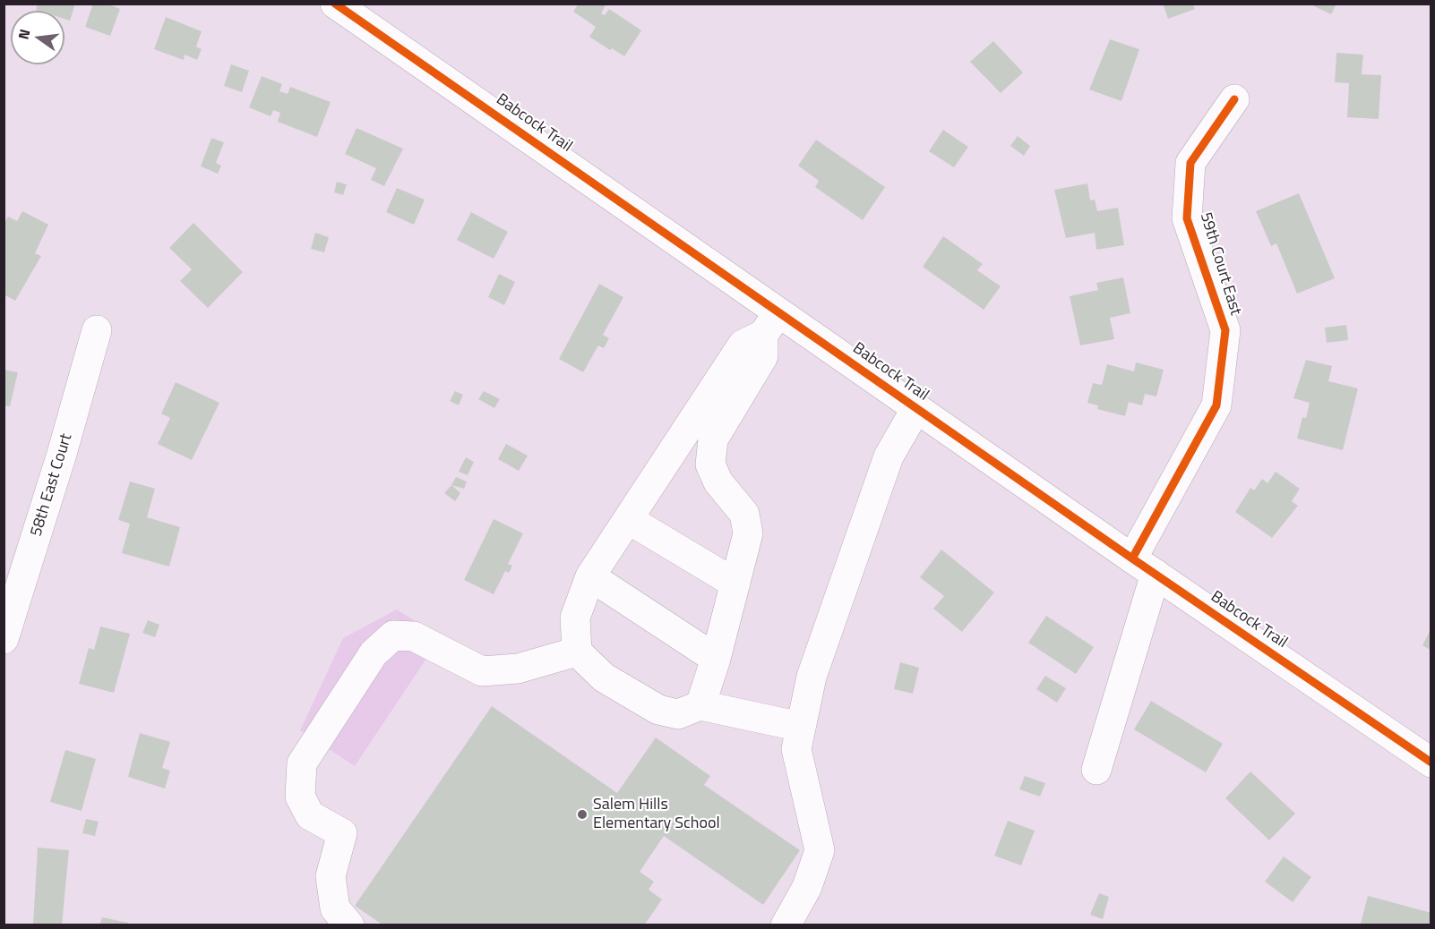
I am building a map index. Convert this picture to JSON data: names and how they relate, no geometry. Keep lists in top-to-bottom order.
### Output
{
  "streets": {
    "street": ["Babcock Trail", "59th Court East", "58th East Court"]
  },
  "crossings": [
    ["Babcock Trail", "59th Court East"]
  ],
  "places": ["Salem Hills Elementary School"],
  "north": "left"
}
